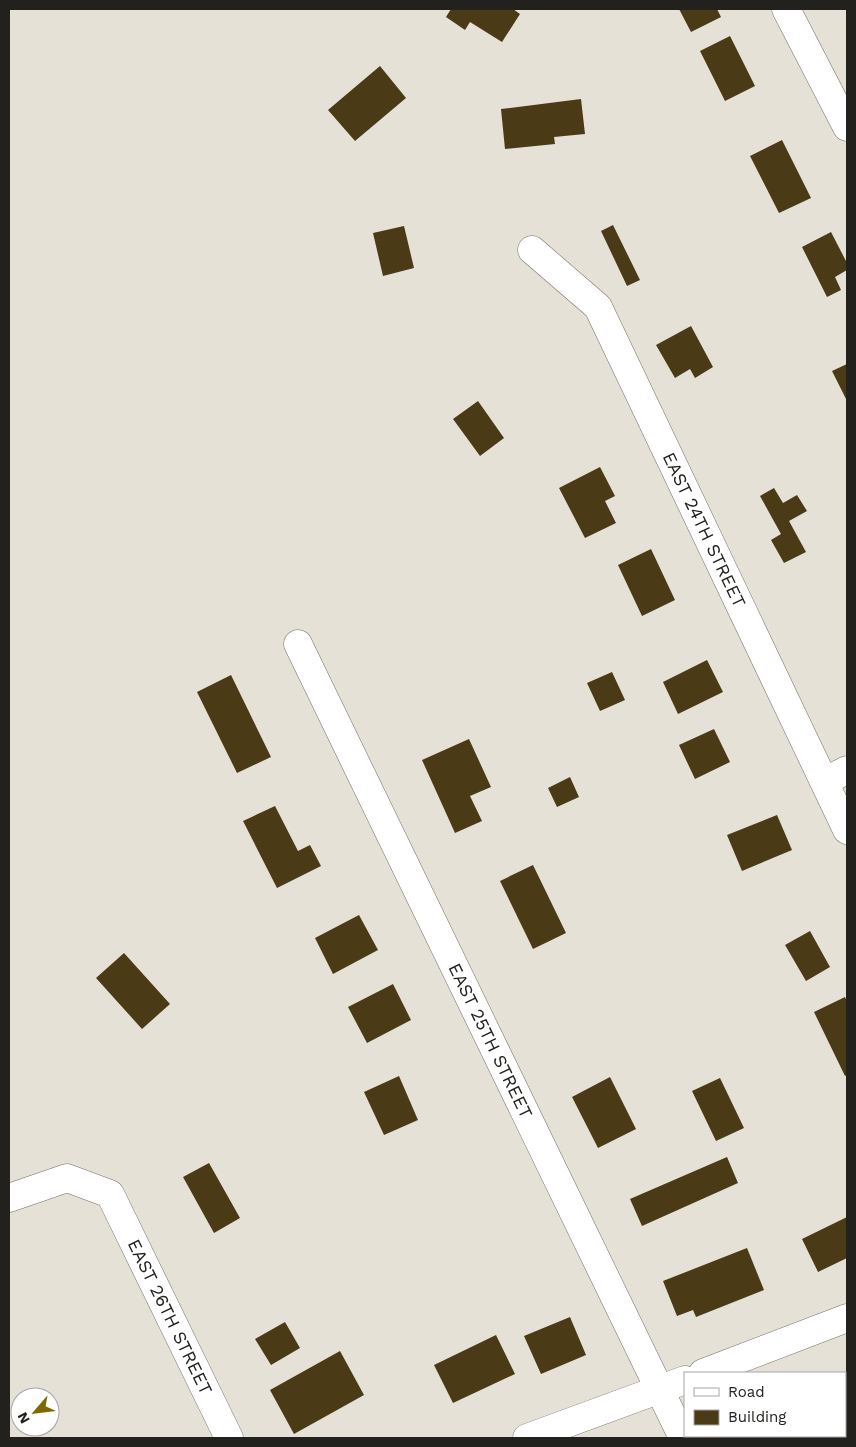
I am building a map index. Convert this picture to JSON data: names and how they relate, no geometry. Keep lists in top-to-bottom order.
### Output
{
  "streets": {
    "street": ["EAST 24TH STREET", "EAST 25TH STREET", "EAST 26TH STREET"]
  },
  "legend": ["Road", "Building"],
  "north": "bottom left"
}
